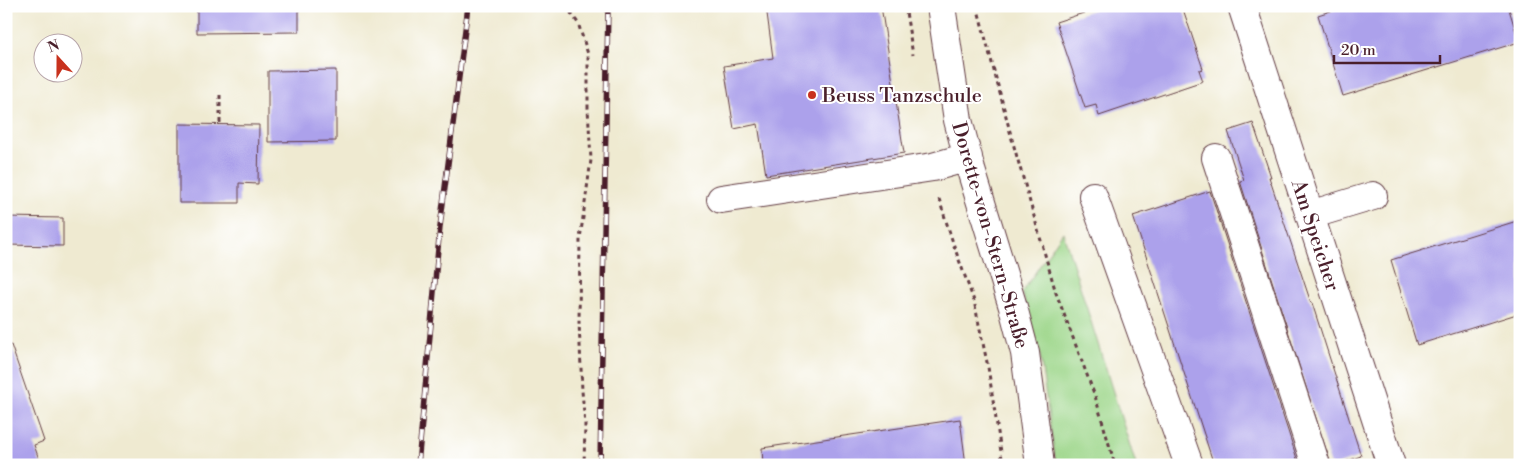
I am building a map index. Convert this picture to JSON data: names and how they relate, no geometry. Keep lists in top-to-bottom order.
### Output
{
  "streets": {
    "street": ["Dorette-von-Stern-Straße", "Am Speicher"]
  },
  "places": ["Beuss Tanzschule"],
  "scale_bar": "20 m",
  "north": "top"
}
